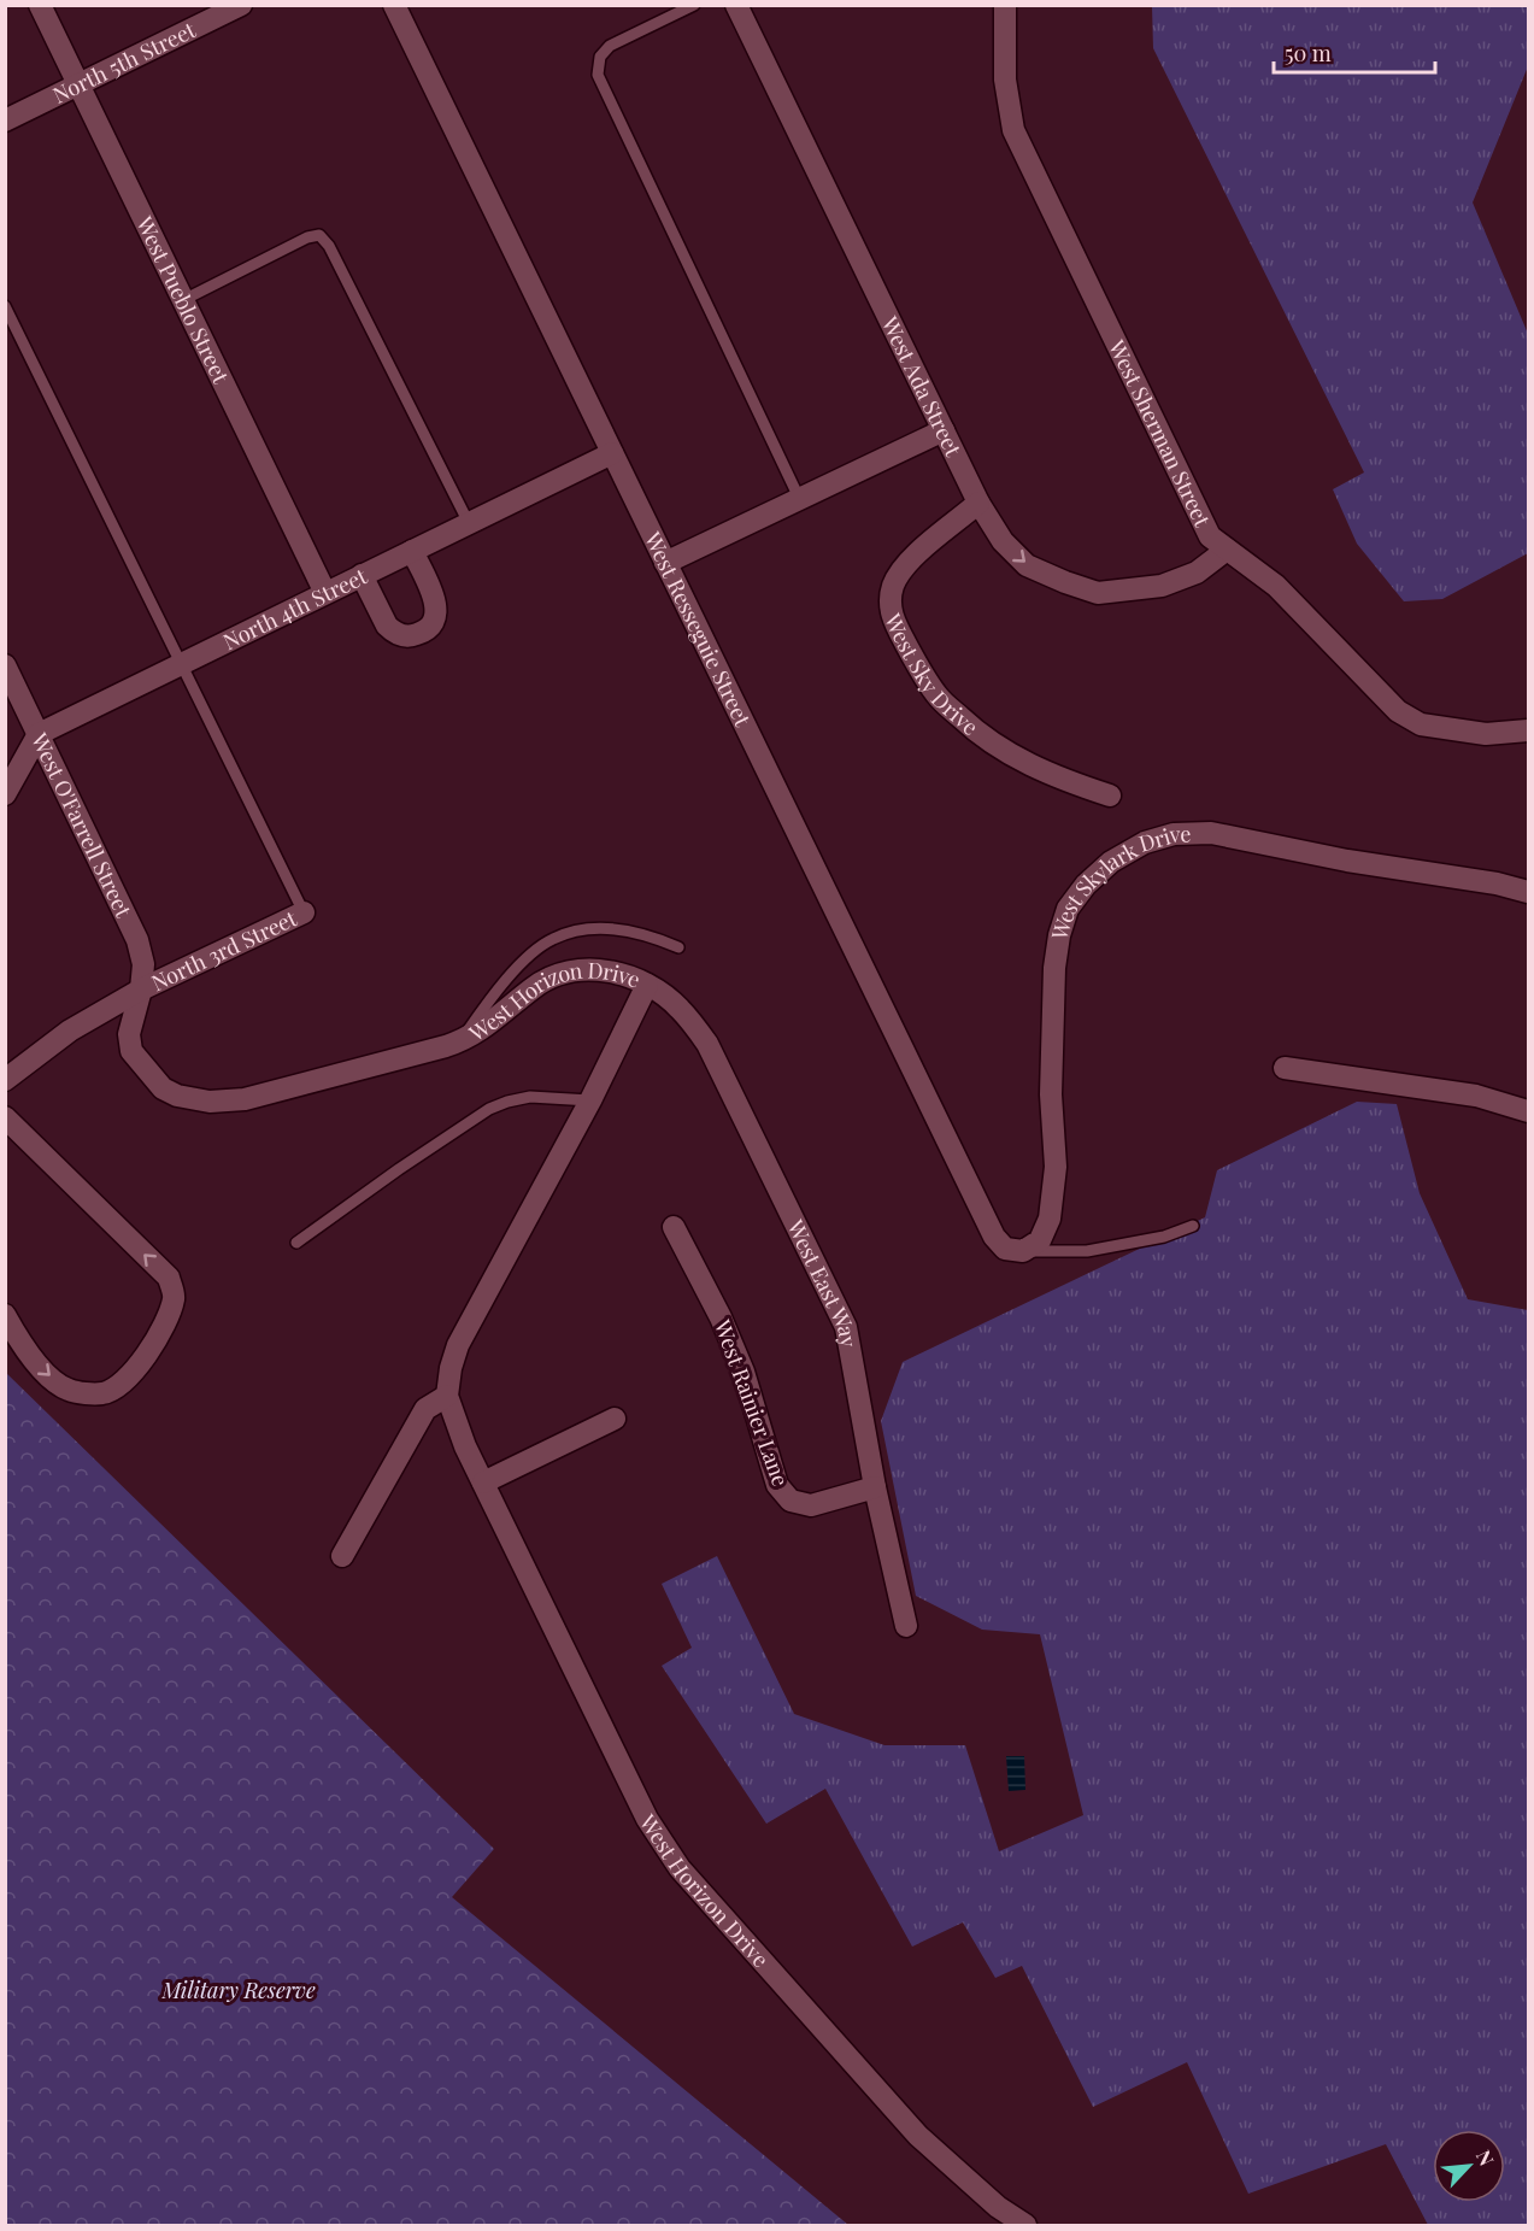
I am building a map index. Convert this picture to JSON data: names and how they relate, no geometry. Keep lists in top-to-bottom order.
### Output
{
  "streets": {
    "street": [
      "North 5th Street",
      "West Pueblo Street",
      "West Ada Street",
      "West Sherman Street",
      "North 4th Street",
      "West Resseguie Street",
      "West Sky Drive",
      "West O'Farrell Street",
      "West Skylark Drive",
      "North 3rd Street",
      "West Horizon Drive",
      "West East Way",
      "West Rainier Lane"
    ]
  },
  "crossings": [
    ["North 5th Street", "West Pueblo Street"],
    ["West Pueblo Street", "North 4th Street"],
    ["West Ada Street", "West Sherman Street"],
    ["West Ada Street", "West Sky Drive"],
    ["North 4th Street", "West Resseguie Street"],
    ["North 4th Street", "West O'Farrell Street"],
    ["West Resseguie Street", "West Skylark Drive"],
    ["West O'Farrell Street", "North 3rd Street"],
    ["West O'Farrell Street", "West Horizon Drive"],
    ["North 3rd Street", "West Horizon Drive"],
    ["West Horizon Drive", "West East Way"],
    ["West East Way", "West Rainier Lane"]
  ],
  "parks": ["Military Reserve"],
  "scale_bar": "50 m",
  "north": "top right"
}
